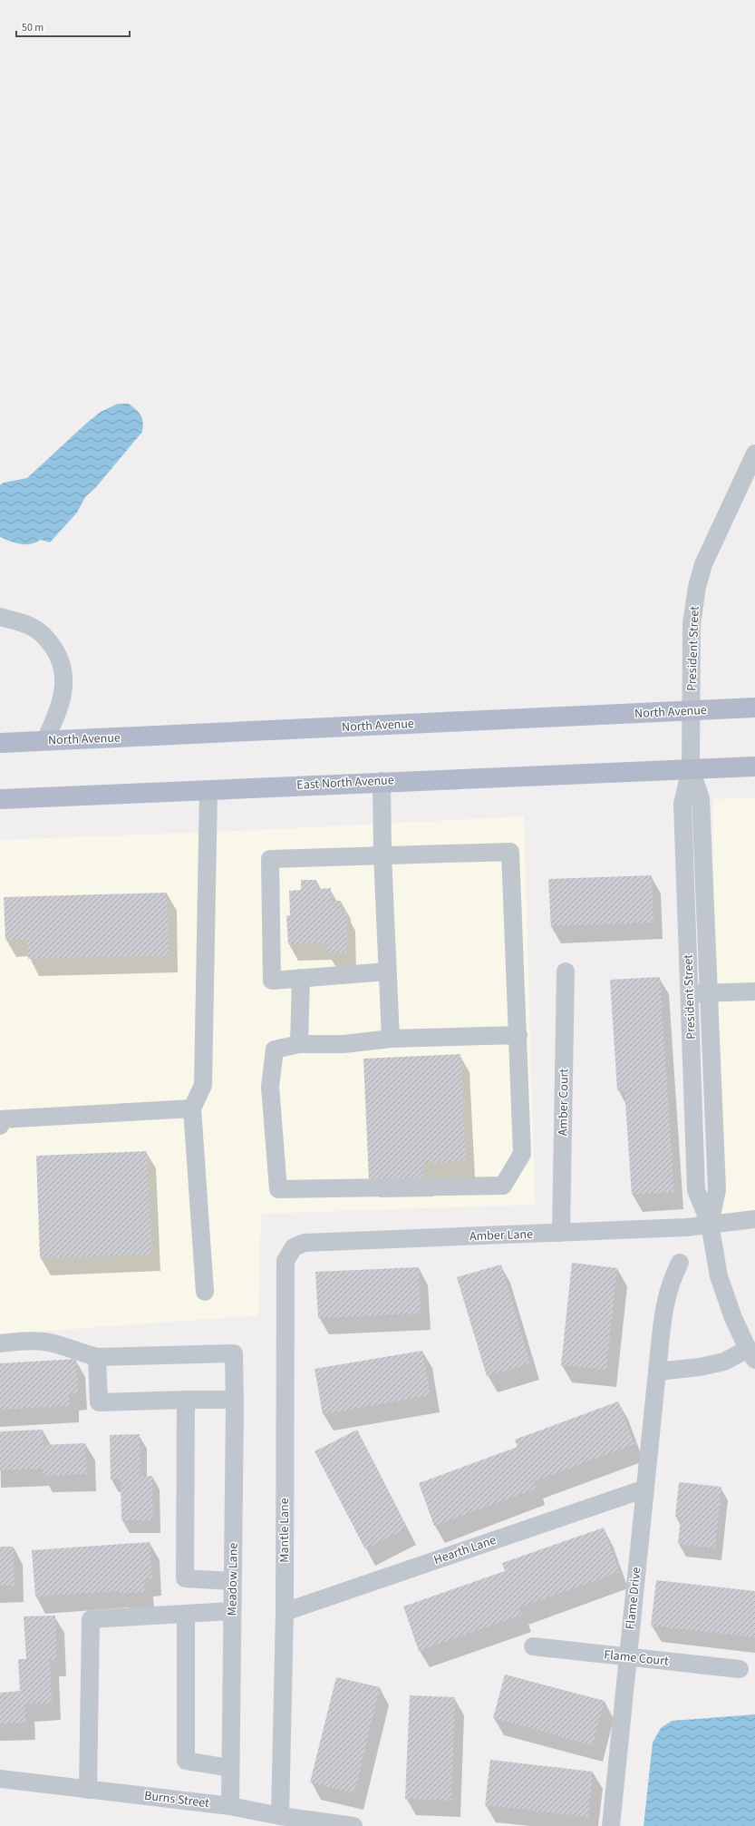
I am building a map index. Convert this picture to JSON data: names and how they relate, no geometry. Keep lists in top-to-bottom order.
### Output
{
  "streets": {
    "main road": ["North Avenue", "East North Avenue"],
    "street": [
      "President Street",
      "Amber Court",
      "Amber Lane",
      "Mantle Lane",
      "Hearth Lane",
      "Meadow Lane",
      "Flame Drive",
      "Flame Court",
      "Burns Street"
    ]
  },
  "crossings": [
    ["President Street", "North Avenue"],
    ["President Street", "East North Avenue"],
    ["President Street", "Amber Lane"],
    ["Amber Court", "Amber Lane"],
    ["Amber Lane", "Mantle Lane"],
    ["Mantle Lane", "Hearth Lane"],
    ["Mantle Lane", "Burns Street"],
    ["Hearth Lane", "Flame Drive"],
    ["Meadow Lane", "Burns Street"],
    ["Flame Drive", "Flame Court"]
  ],
  "scale_bar": "50 m"
}
